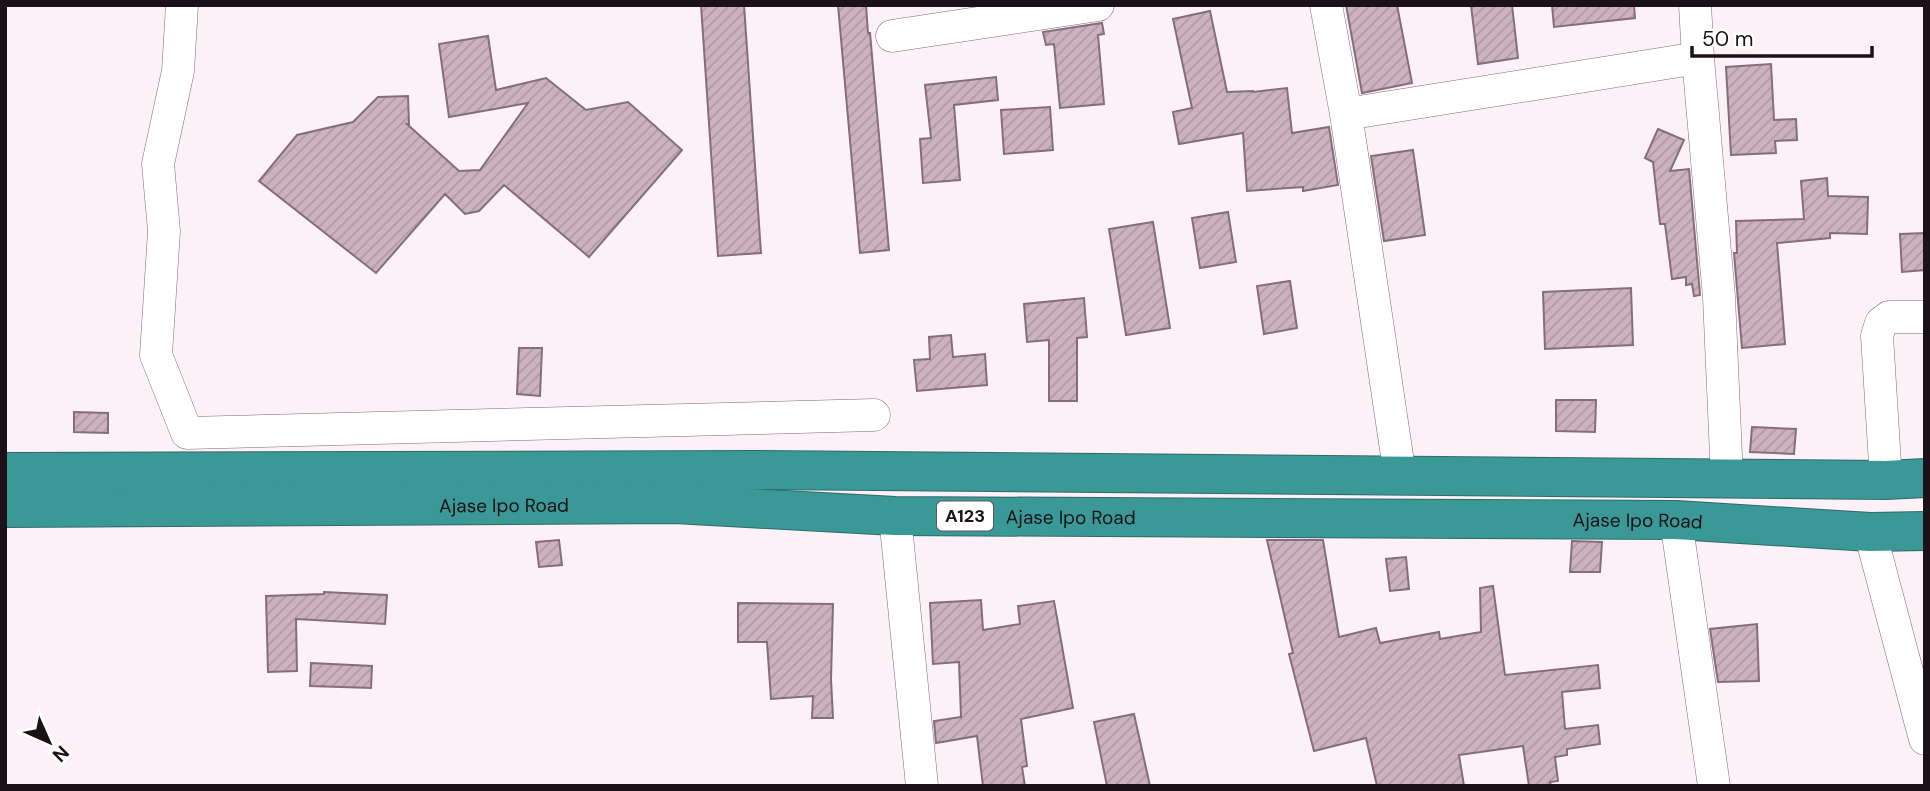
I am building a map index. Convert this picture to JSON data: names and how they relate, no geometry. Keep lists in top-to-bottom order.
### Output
{
  "streets": {
    "highway": ["Ajase Ipo Road", "A123"]
  },
  "scale_bar": "50 m",
  "north": "bottom right"
}
